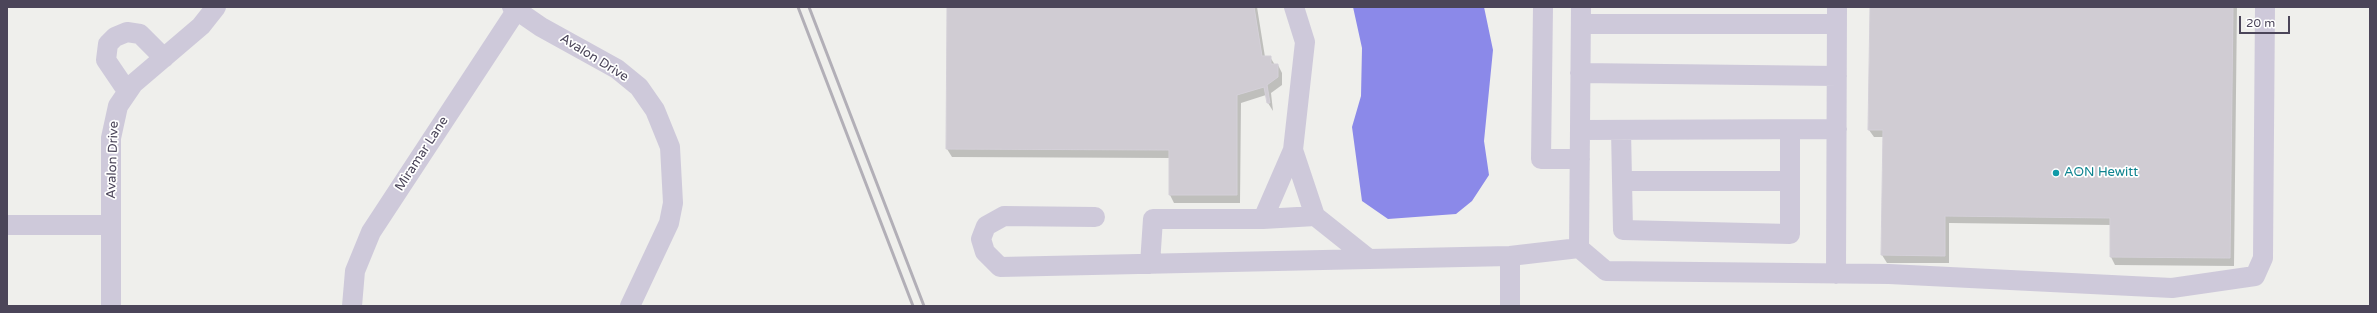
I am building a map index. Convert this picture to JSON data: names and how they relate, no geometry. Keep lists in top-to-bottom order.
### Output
{
  "streets": {
    "street": ["Avalon Drive", "Miramar Lane"]
  },
  "crossings": [
    ["Avalon Drive", "Miramar Lane"]
  ],
  "places": ["AON Hewitt"],
  "scale_bar": "20 m"
}
